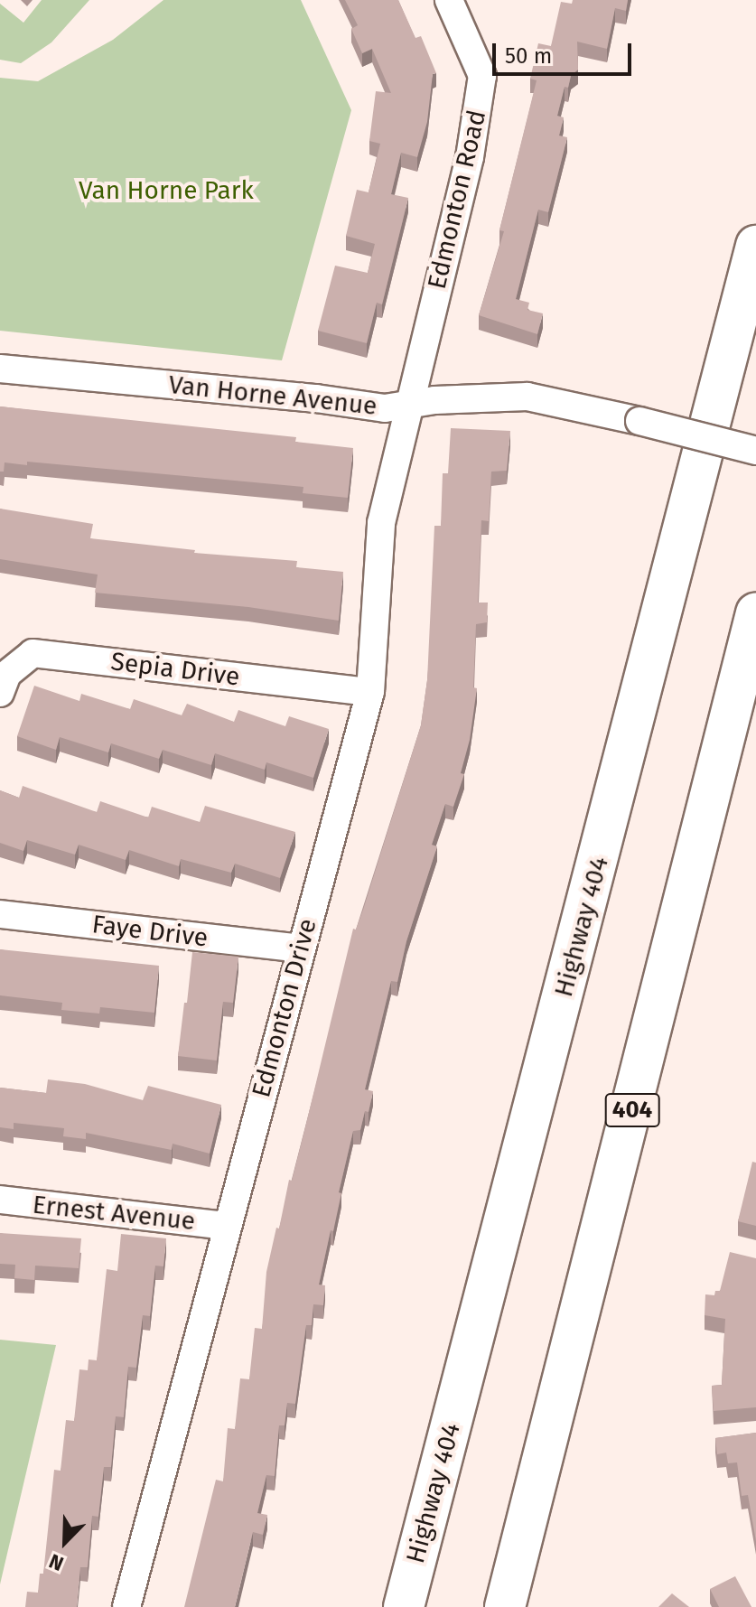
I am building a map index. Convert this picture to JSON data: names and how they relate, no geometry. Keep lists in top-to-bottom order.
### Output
{
  "streets": {
    "highway": ["Highway 404", "404"],
    "street": [
      "Edmonton Road",
      "Van Horne Avenue",
      "Sepia Drive",
      "Faye Drive",
      "Edmonton Drive",
      "Ernest Avenue"
    ]
  },
  "crossings": [
    ["Edmonton Road", "Van Horne Avenue"],
    ["Edmonton Road", "Edmonton Drive"],
    ["Van Horne Avenue", "Edmonton Drive"],
    ["Sepia Drive", "Edmonton Drive"],
    ["Faye Drive", "Edmonton Drive"],
    ["Edmonton Drive", "Ernest Avenue"]
  ],
  "parks": ["Van Horne Park"],
  "scale_bar": "50 m",
  "north": "bottom left"
}
